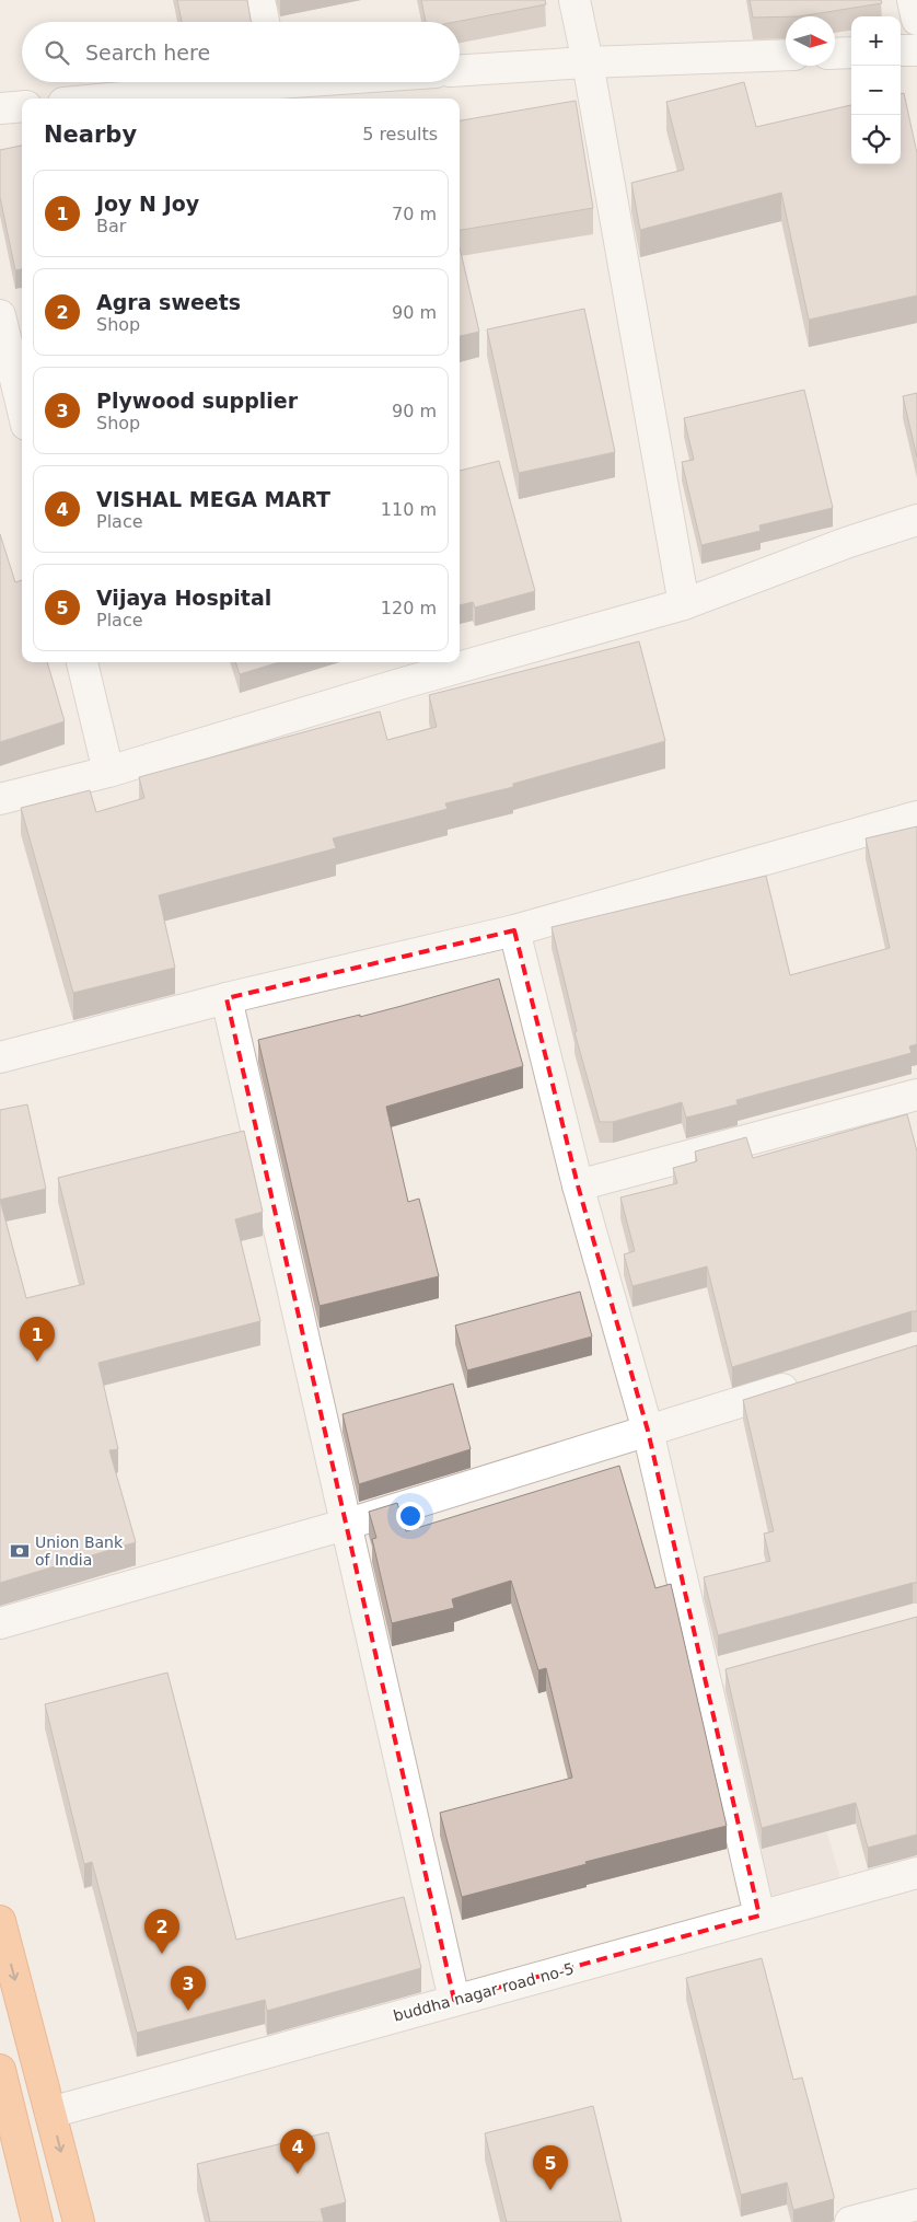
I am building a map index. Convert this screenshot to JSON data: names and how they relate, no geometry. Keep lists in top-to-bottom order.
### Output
{
  "streets": {
    "street": ["buddha nagar road no-5"]
  },
  "places": {
    "bank": ["Union Bank of India"]
  },
  "north": "right",
  "page": {
    "map_buttons": ["+", "−"],
    "search": "Search here",
    "heading": ["Nearby", "5 results"],
    "list": [
      {
        "mark": "1",
        "name": "Joy N Joy",
        "note": "Bar",
        "value": "70 m"
      },
      {
        "mark": "2",
        "name": "Agra sweets",
        "note": "Shop",
        "value": "90 m"
      },
      {
        "mark": "3",
        "name": "Plywood supplier",
        "note": "Shop",
        "value": "90 m"
      },
      {
        "mark": "4",
        "name": "VISHAL MEGA MART",
        "note": "Place",
        "value": "110 m"
      },
      {
        "mark": "5",
        "name": "Vijaya Hospital",
        "note": "Place",
        "value": "120 m"
      }
    ],
    "pins": [
      "1",
      "2",
      "3",
      "4",
      "5"
    ]
  }
}
